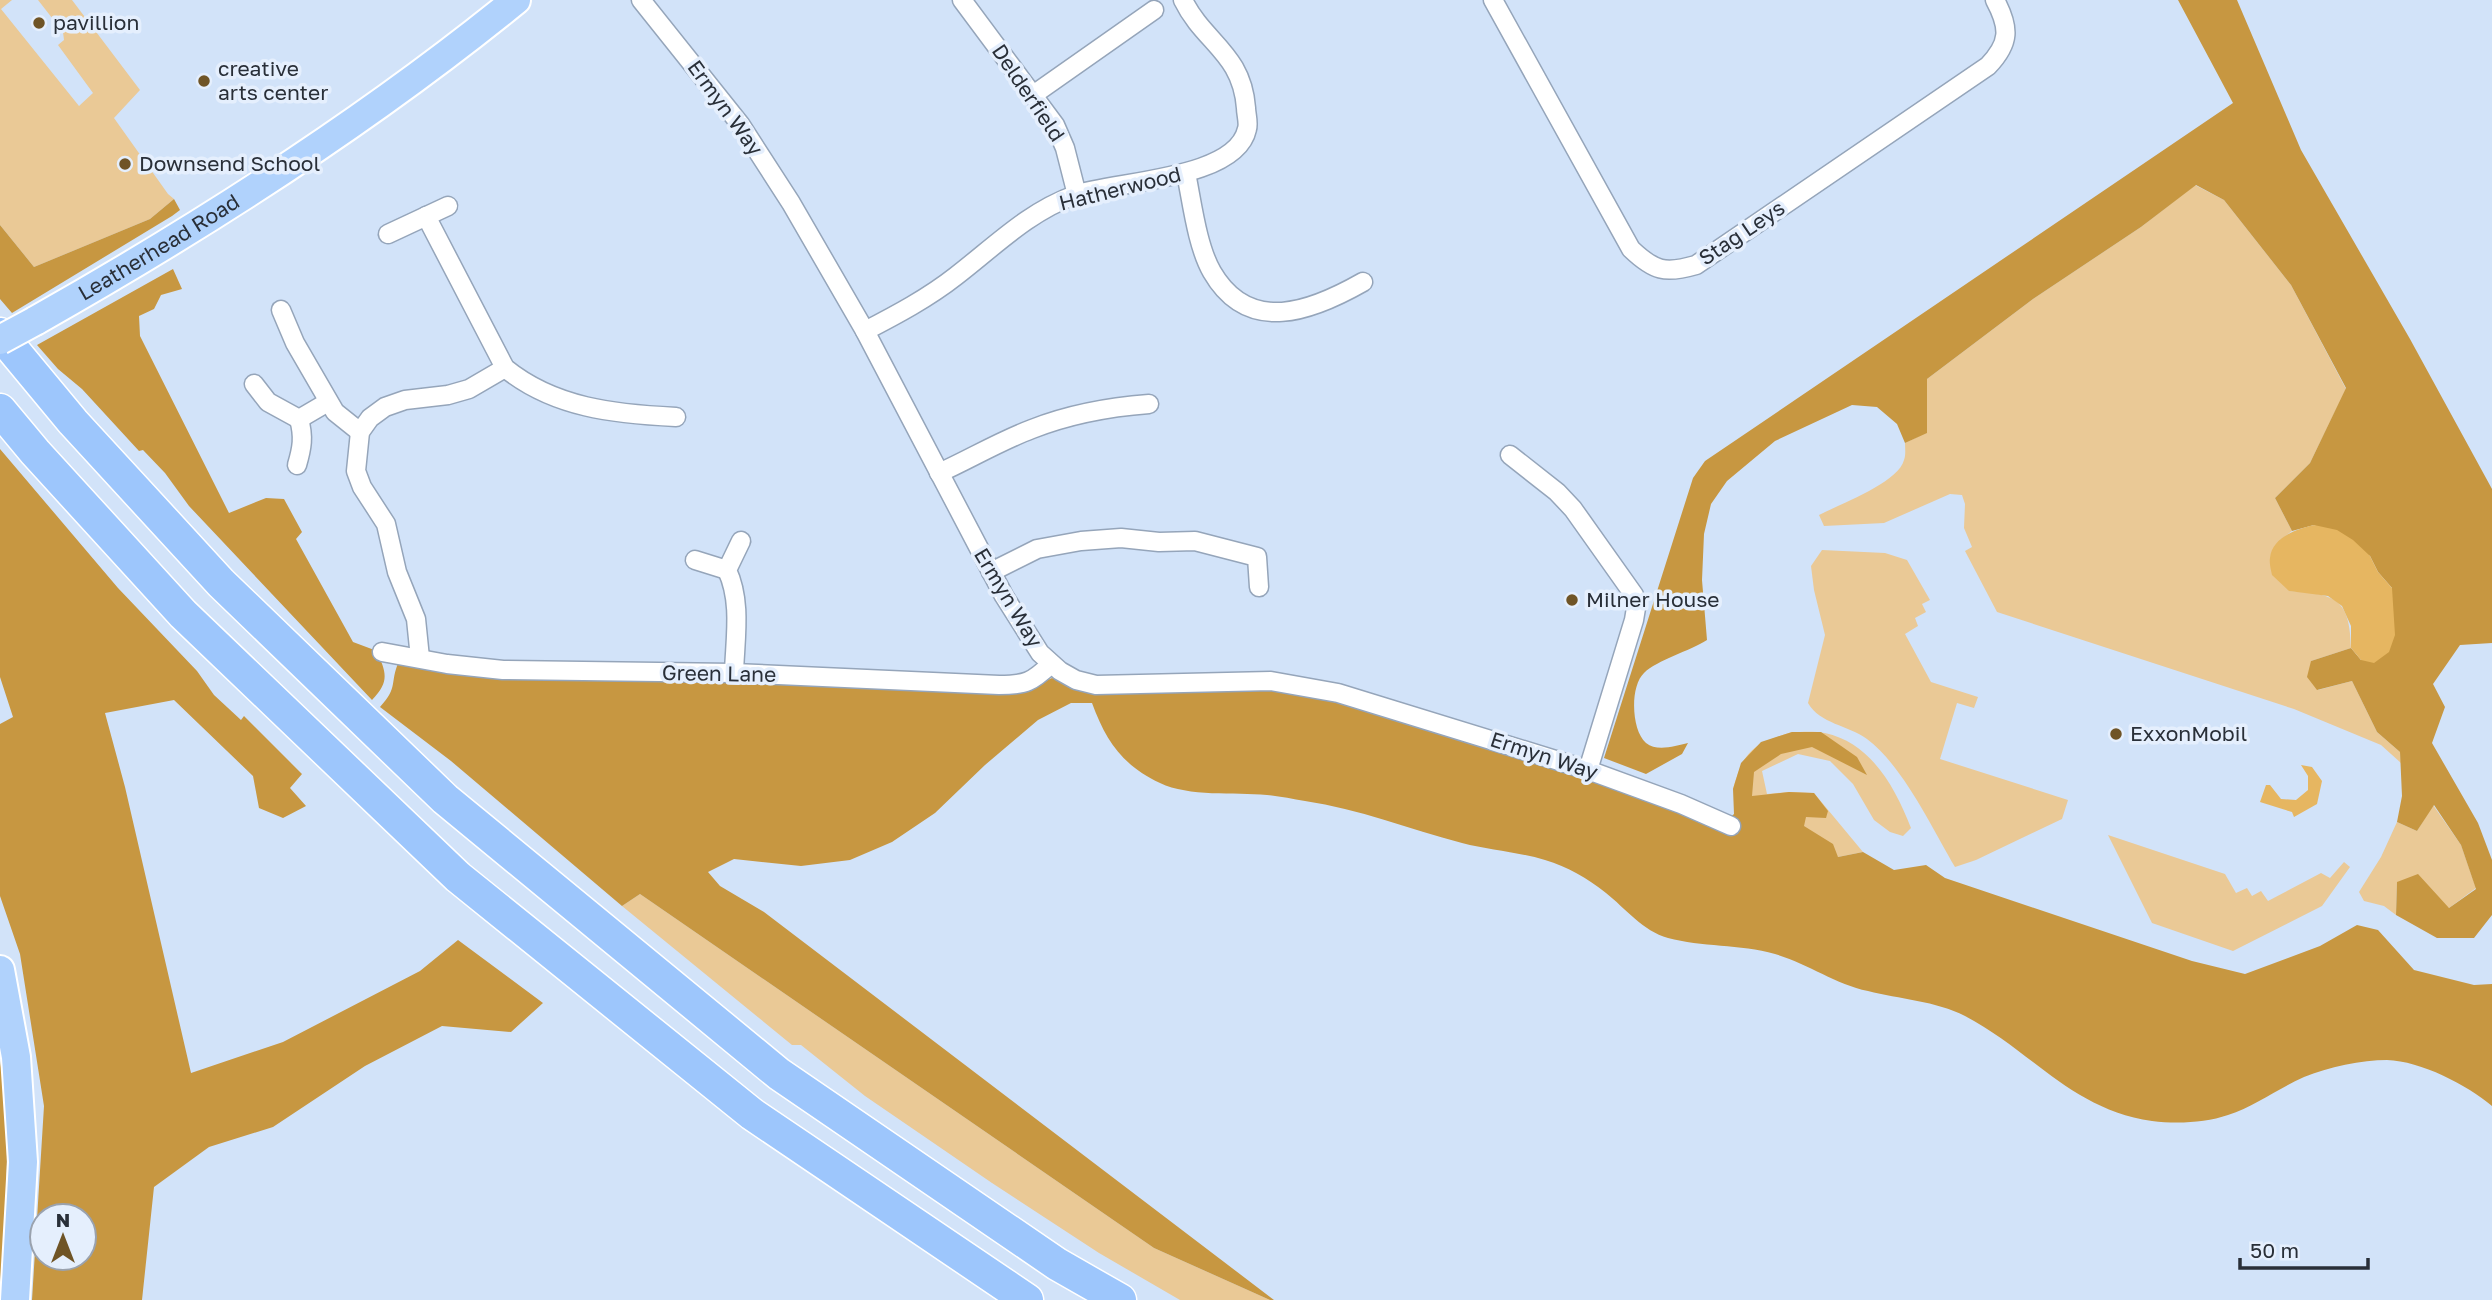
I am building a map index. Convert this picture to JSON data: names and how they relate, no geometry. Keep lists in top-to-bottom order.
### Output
{
  "streets": {
    "highway": ["Leatherhead Road"],
    "street": [
      "Delderfield",
      "Ermyn Way",
      "Hatherwood",
      "Stag Leys",
      "Green Lane"
    ]
  },
  "crossings": [
    ["Delderfield", "Hatherwood"],
    ["Ermyn Way", "Hatherwood"],
    ["Ermyn Way", "Green Lane"]
  ],
  "places": [
    "pavillion",
    "creative arts center",
    "Downsend School",
    "Milner House",
    "ExxonMobil"
  ],
  "scale_bar": "50 m",
  "north": "top"
}
